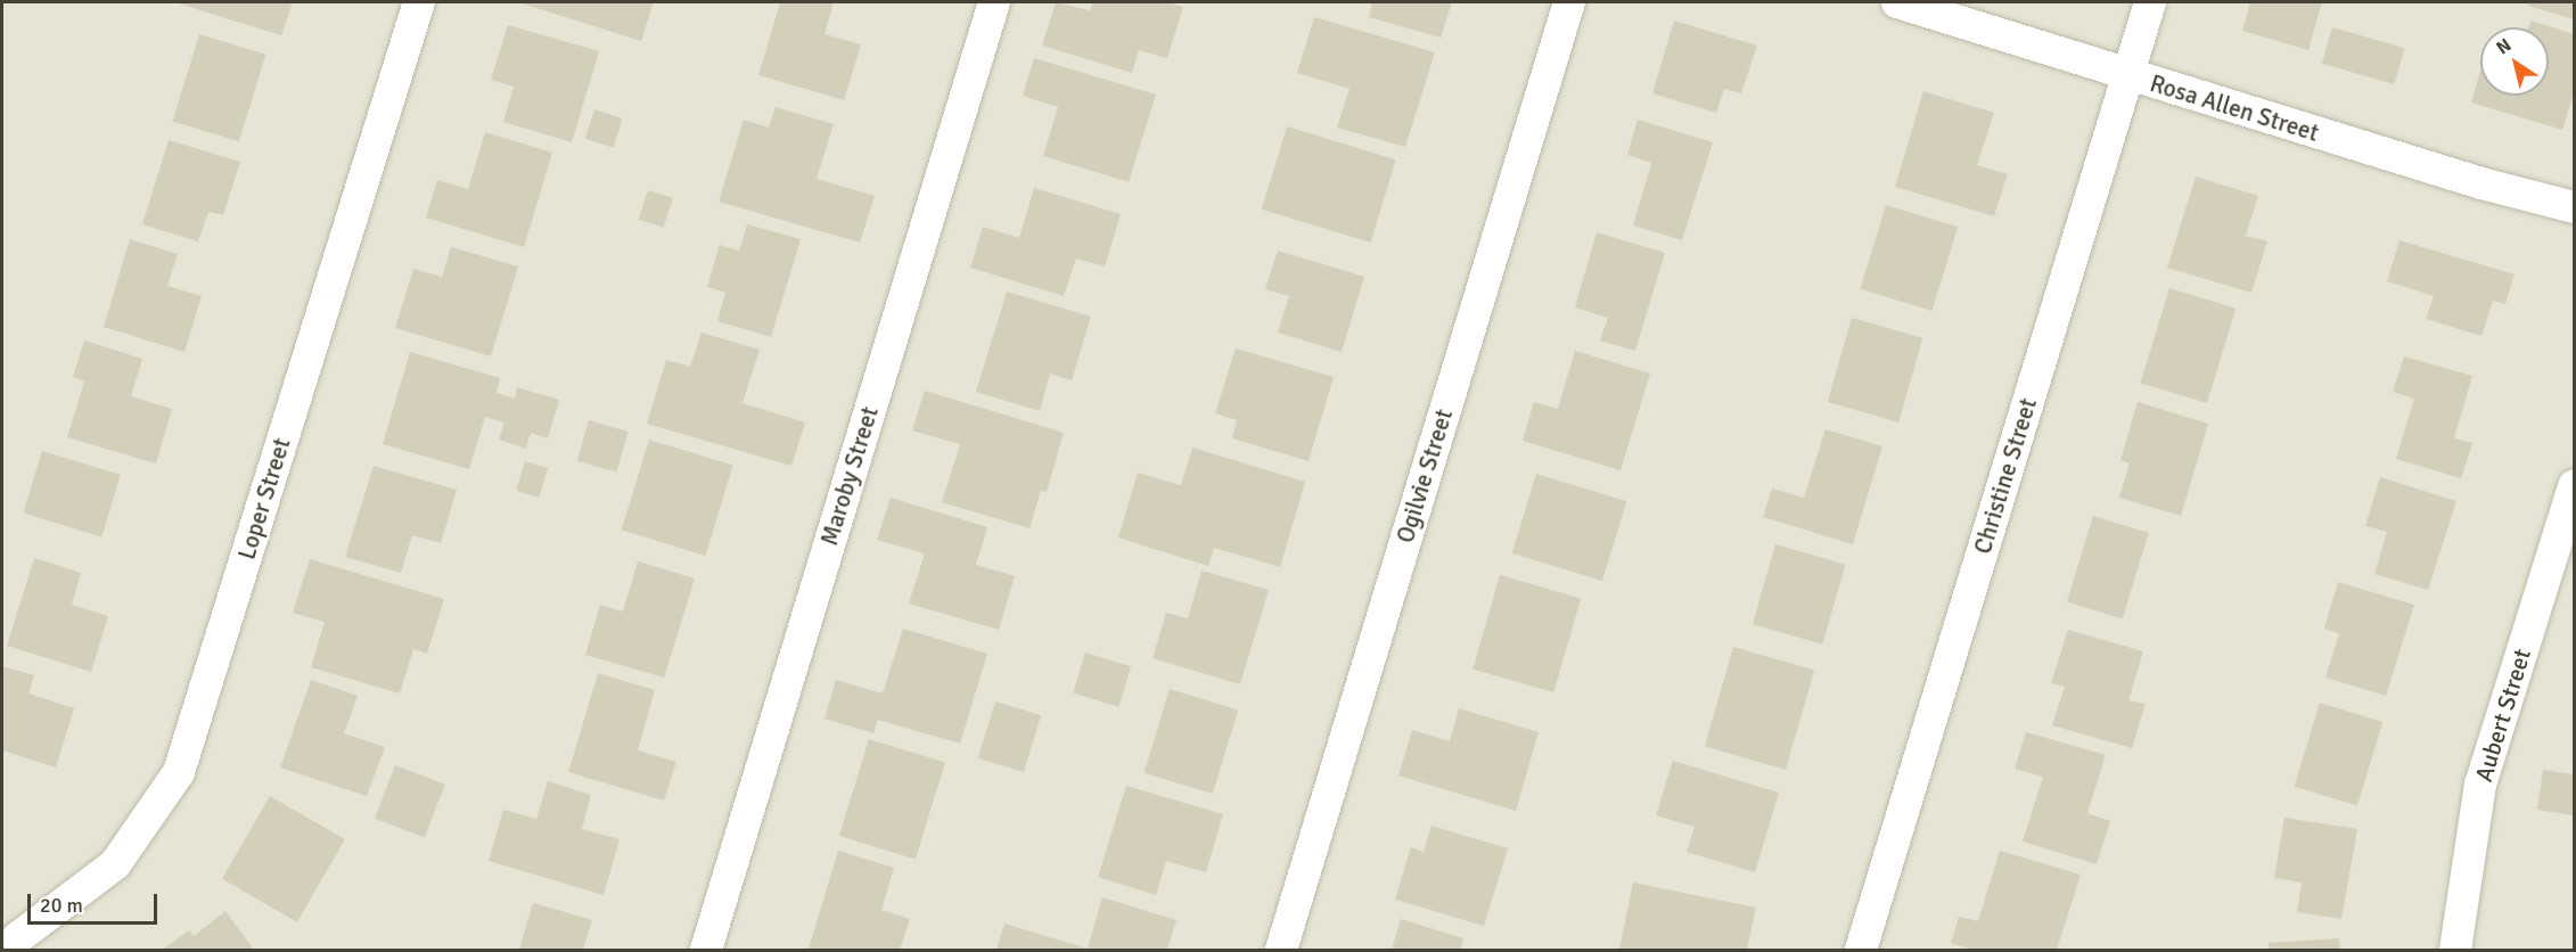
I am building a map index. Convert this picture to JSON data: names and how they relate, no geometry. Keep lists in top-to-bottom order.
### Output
{
  "streets": {
    "street": [
      "Rosa Allen Street",
      "Maroby Street",
      "Ogilvie Street",
      "Christine Street",
      "Loper Street",
      "Aubert Street"
    ]
  },
  "crossings": [
    ["Rosa Allen Street", "Christine Street"]
  ],
  "scale_bar": "20 m",
  "north": "top left"
}
